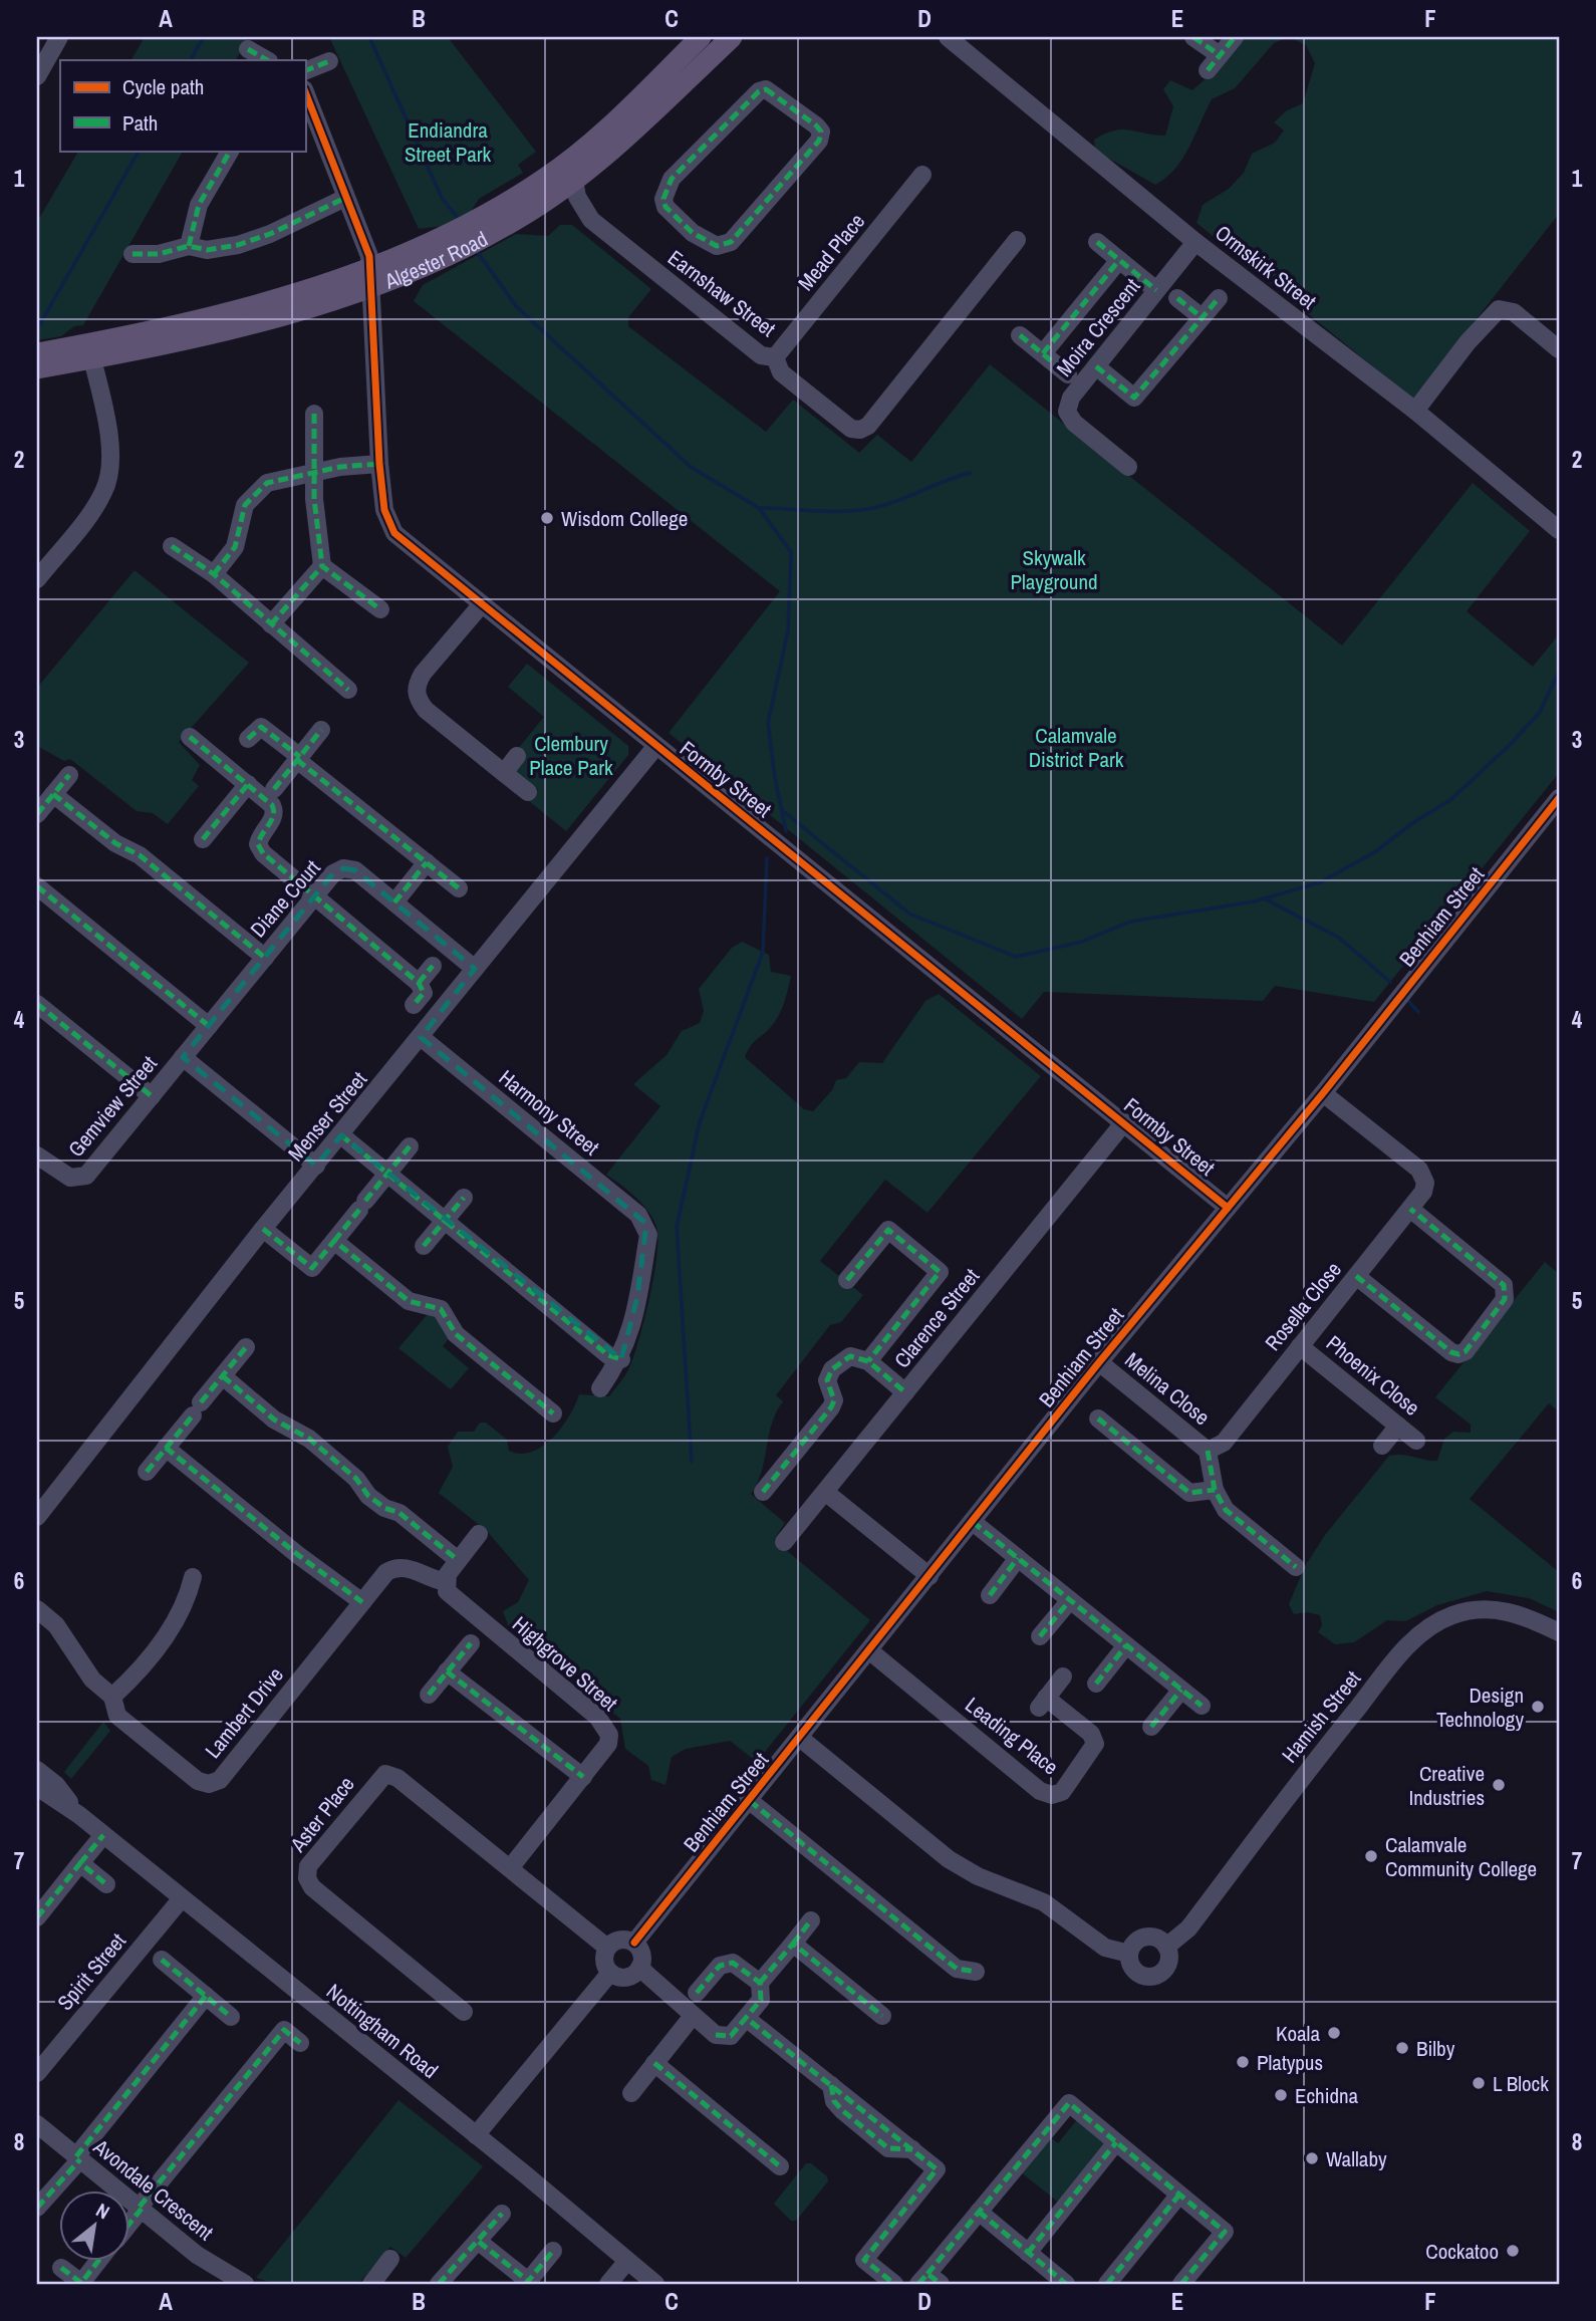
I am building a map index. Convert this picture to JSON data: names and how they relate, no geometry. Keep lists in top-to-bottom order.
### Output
{
  "streets": {
    "main road": ["Algester Road"],
    "street": [
      "Mead Place",
      "Ormskirk Street",
      "Earnshaw Street",
      "Moira Crescent",
      "Formby Street",
      "Diane Court",
      "Benhiam Street",
      "Gemview Street",
      "Harmony Street",
      "Menser Street",
      "Rosella Close",
      "Clarence Street",
      "Phoenix Close",
      "Melina Close",
      "Highgrove Street",
      "Lambert Drive",
      "Hamish Street",
      "Leading Place",
      "Aster Place",
      "Spirit Street",
      "Nottingham Road",
      "Avondale Crescent"
    ]
  },
  "crossings": [
    ["Mead Place", "Earnshaw Street"],
    ["Algester Road", "Earnshaw Street"],
    ["Algester Road", "Formby Street"],
    ["Ormskirk Street", "Moira Crescent"],
    ["Formby Street", "Benhiam Street"],
    ["Formby Street", "Menser Street"],
    ["Formby Street", "Clarence Street"],
    ["Diane Court", "Gemview Street"],
    ["Diane Court", "Menser Street"],
    ["Benhiam Street", "Rosella Close"],
    ["Benhiam Street", "Melina Close"],
    ["Benhiam Street", "Leading Place"],
    ["Benhiam Street", "Aster Place"],
    ["Harmony Street", "Menser Street"],
    ["Rosella Close", "Phoenix Close"],
    ["Rosella Close", "Melina Close"],
    ["Highgrove Street", "Aster Place"],
    ["Spirit Street", "Nottingham Road"]
  ],
  "parks": [
    "Endiandra Street Park",
    "Skywalk Playground",
    "Calamvale District Park",
    "Clembury Place Park"
  ],
  "places": [
    "Wisdom College",
    "Design Technology",
    "Creative Industries",
    "Calamvale Community College",
    "Koala",
    "Bilby",
    "Platypus",
    "L Block",
    "Echidna",
    "Wallaby",
    "Cockatoo"
  ],
  "legend": ["Cycle path", "Path"],
  "north": "top right",
  "grid": {
    "columns": [
      "A",
      "B",
      "C",
      "D",
      "E",
      "F"
    ],
    "rows": [
      "1",
      "2",
      "3",
      "4",
      "5",
      "6",
      "7",
      "8"
    ]
  }
}
